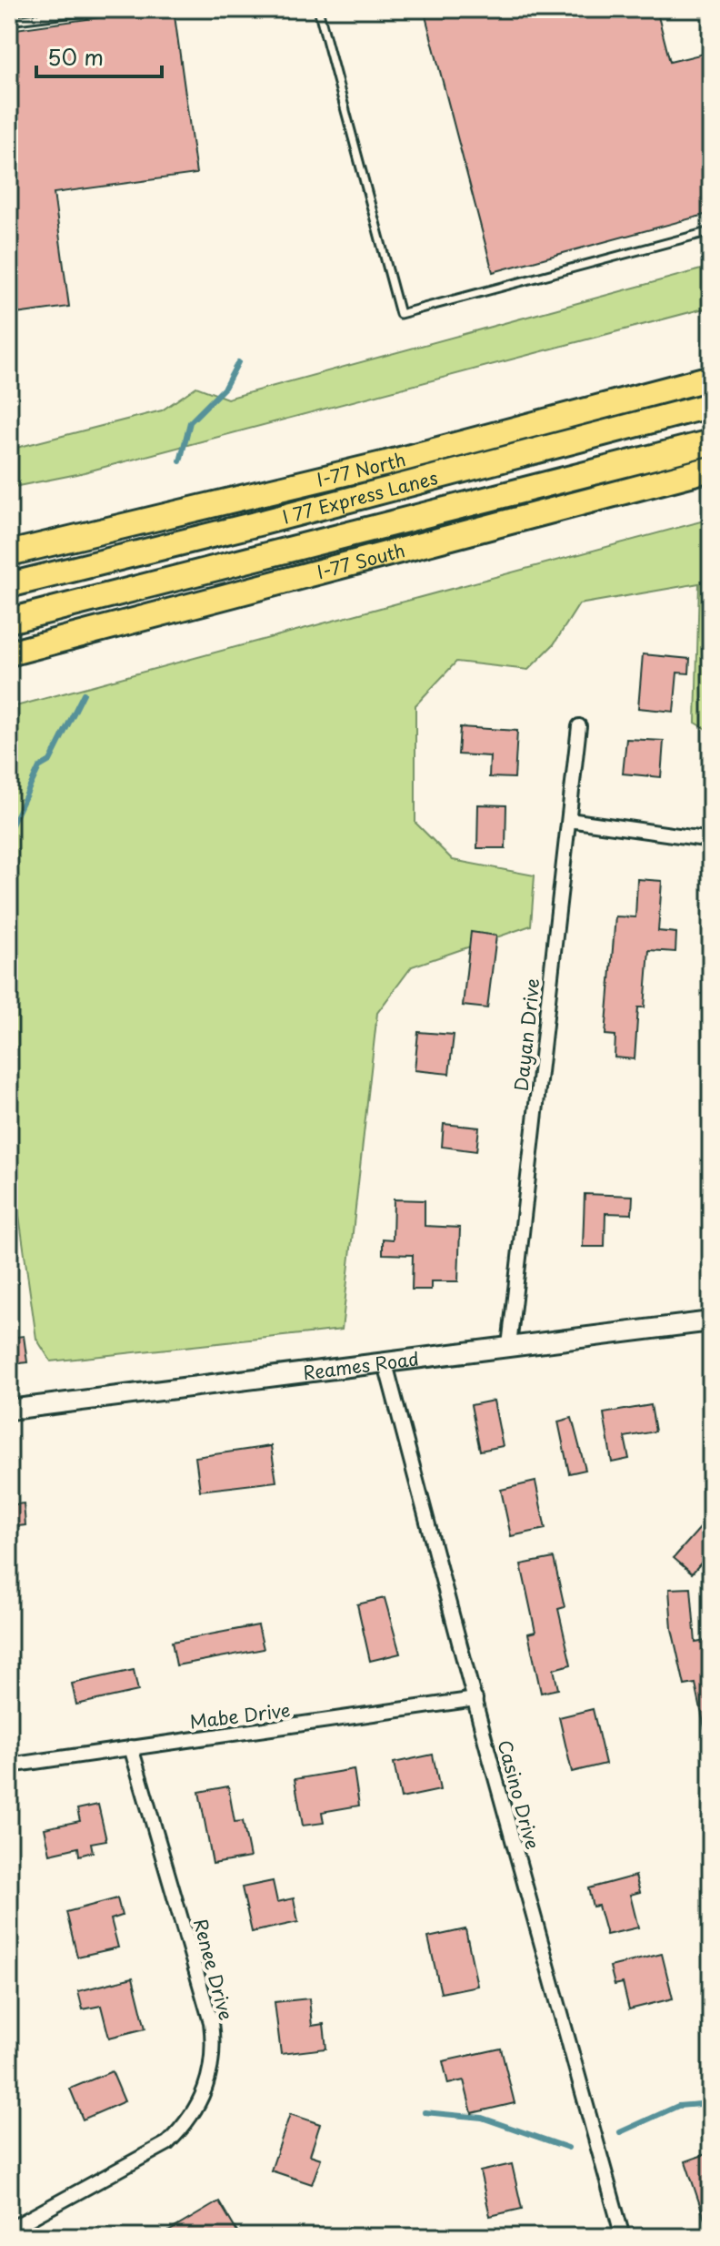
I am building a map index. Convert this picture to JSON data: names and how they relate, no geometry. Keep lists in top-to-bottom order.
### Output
{
  "streets": {
    "highway": ["I-77 North", "I 77 Express Lanes", "I-77 South"],
    "main road": ["Reames Road"],
    "street": [
      "Dayan Drive",
      "Mabe Drive",
      "Casino Drive",
      "Renee Drive"
    ]
  },
  "crossings": [
    ["Dayan Drive", "Reames Road"],
    ["Reames Road", "Casino Drive"],
    ["Mabe Drive", "Casino Drive"],
    ["Mabe Drive", "Renee Drive"]
  ],
  "scale_bar": "50 m"
}
